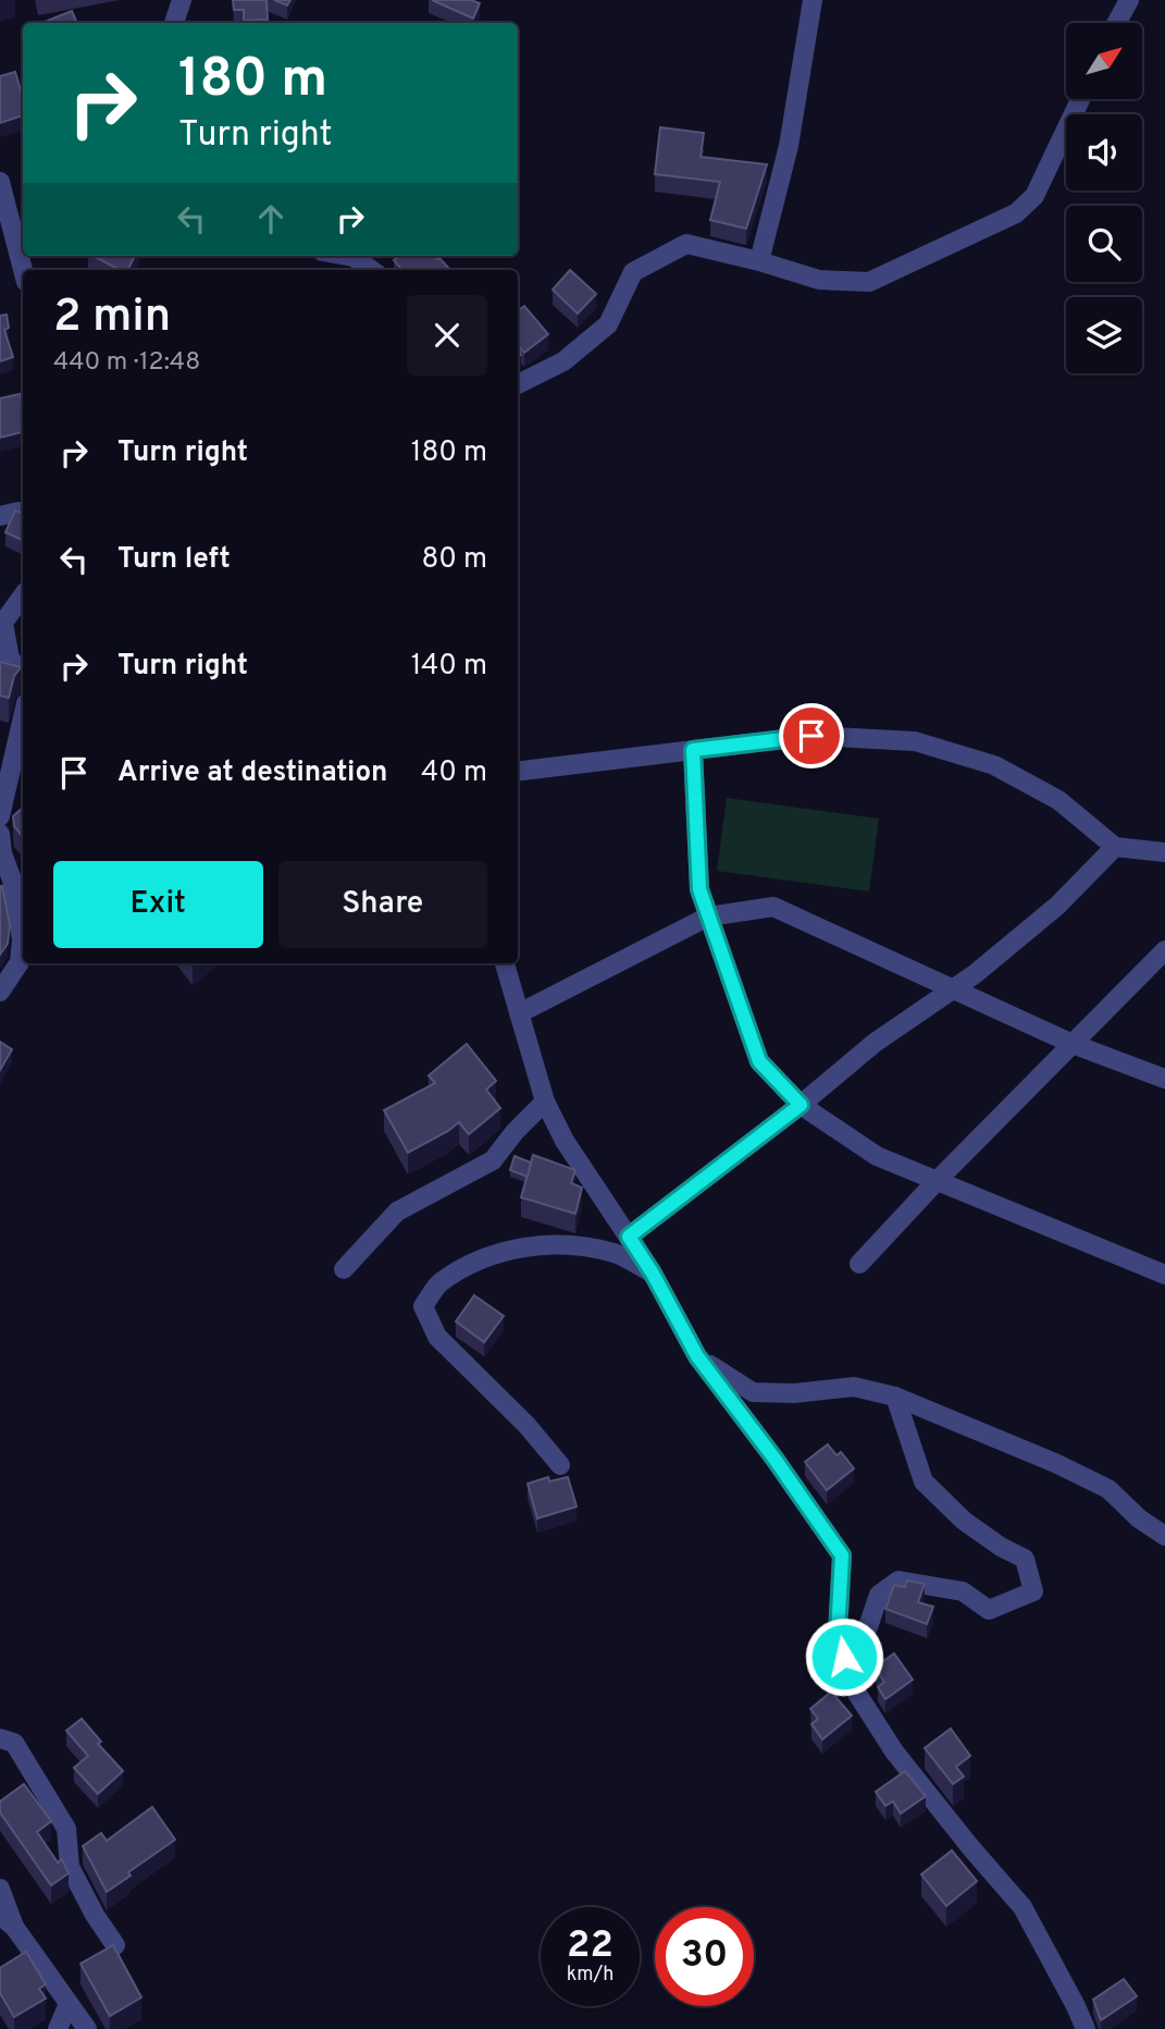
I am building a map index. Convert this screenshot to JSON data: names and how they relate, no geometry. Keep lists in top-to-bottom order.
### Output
{
  "north": "top right",
  "page": {
    "turn": ["180 m", "Turn right"],
    "heading": ["2 min", "440 m · 12:48"],
    "list": [
      {
        "name": "Turn right",
        "value": "180 m"
      },
      {
        "name": "Turn left",
        "value": "80 m"
      },
      {
        "name": "Turn right",
        "value": "140 m"
      },
      {
        "name": "Arrive at destination",
        "value": "40 m"
      }
    ],
    "buttons": ["Exit", "Share"],
    "speed": "22 km/h",
    "limit": "30"
  }
}
